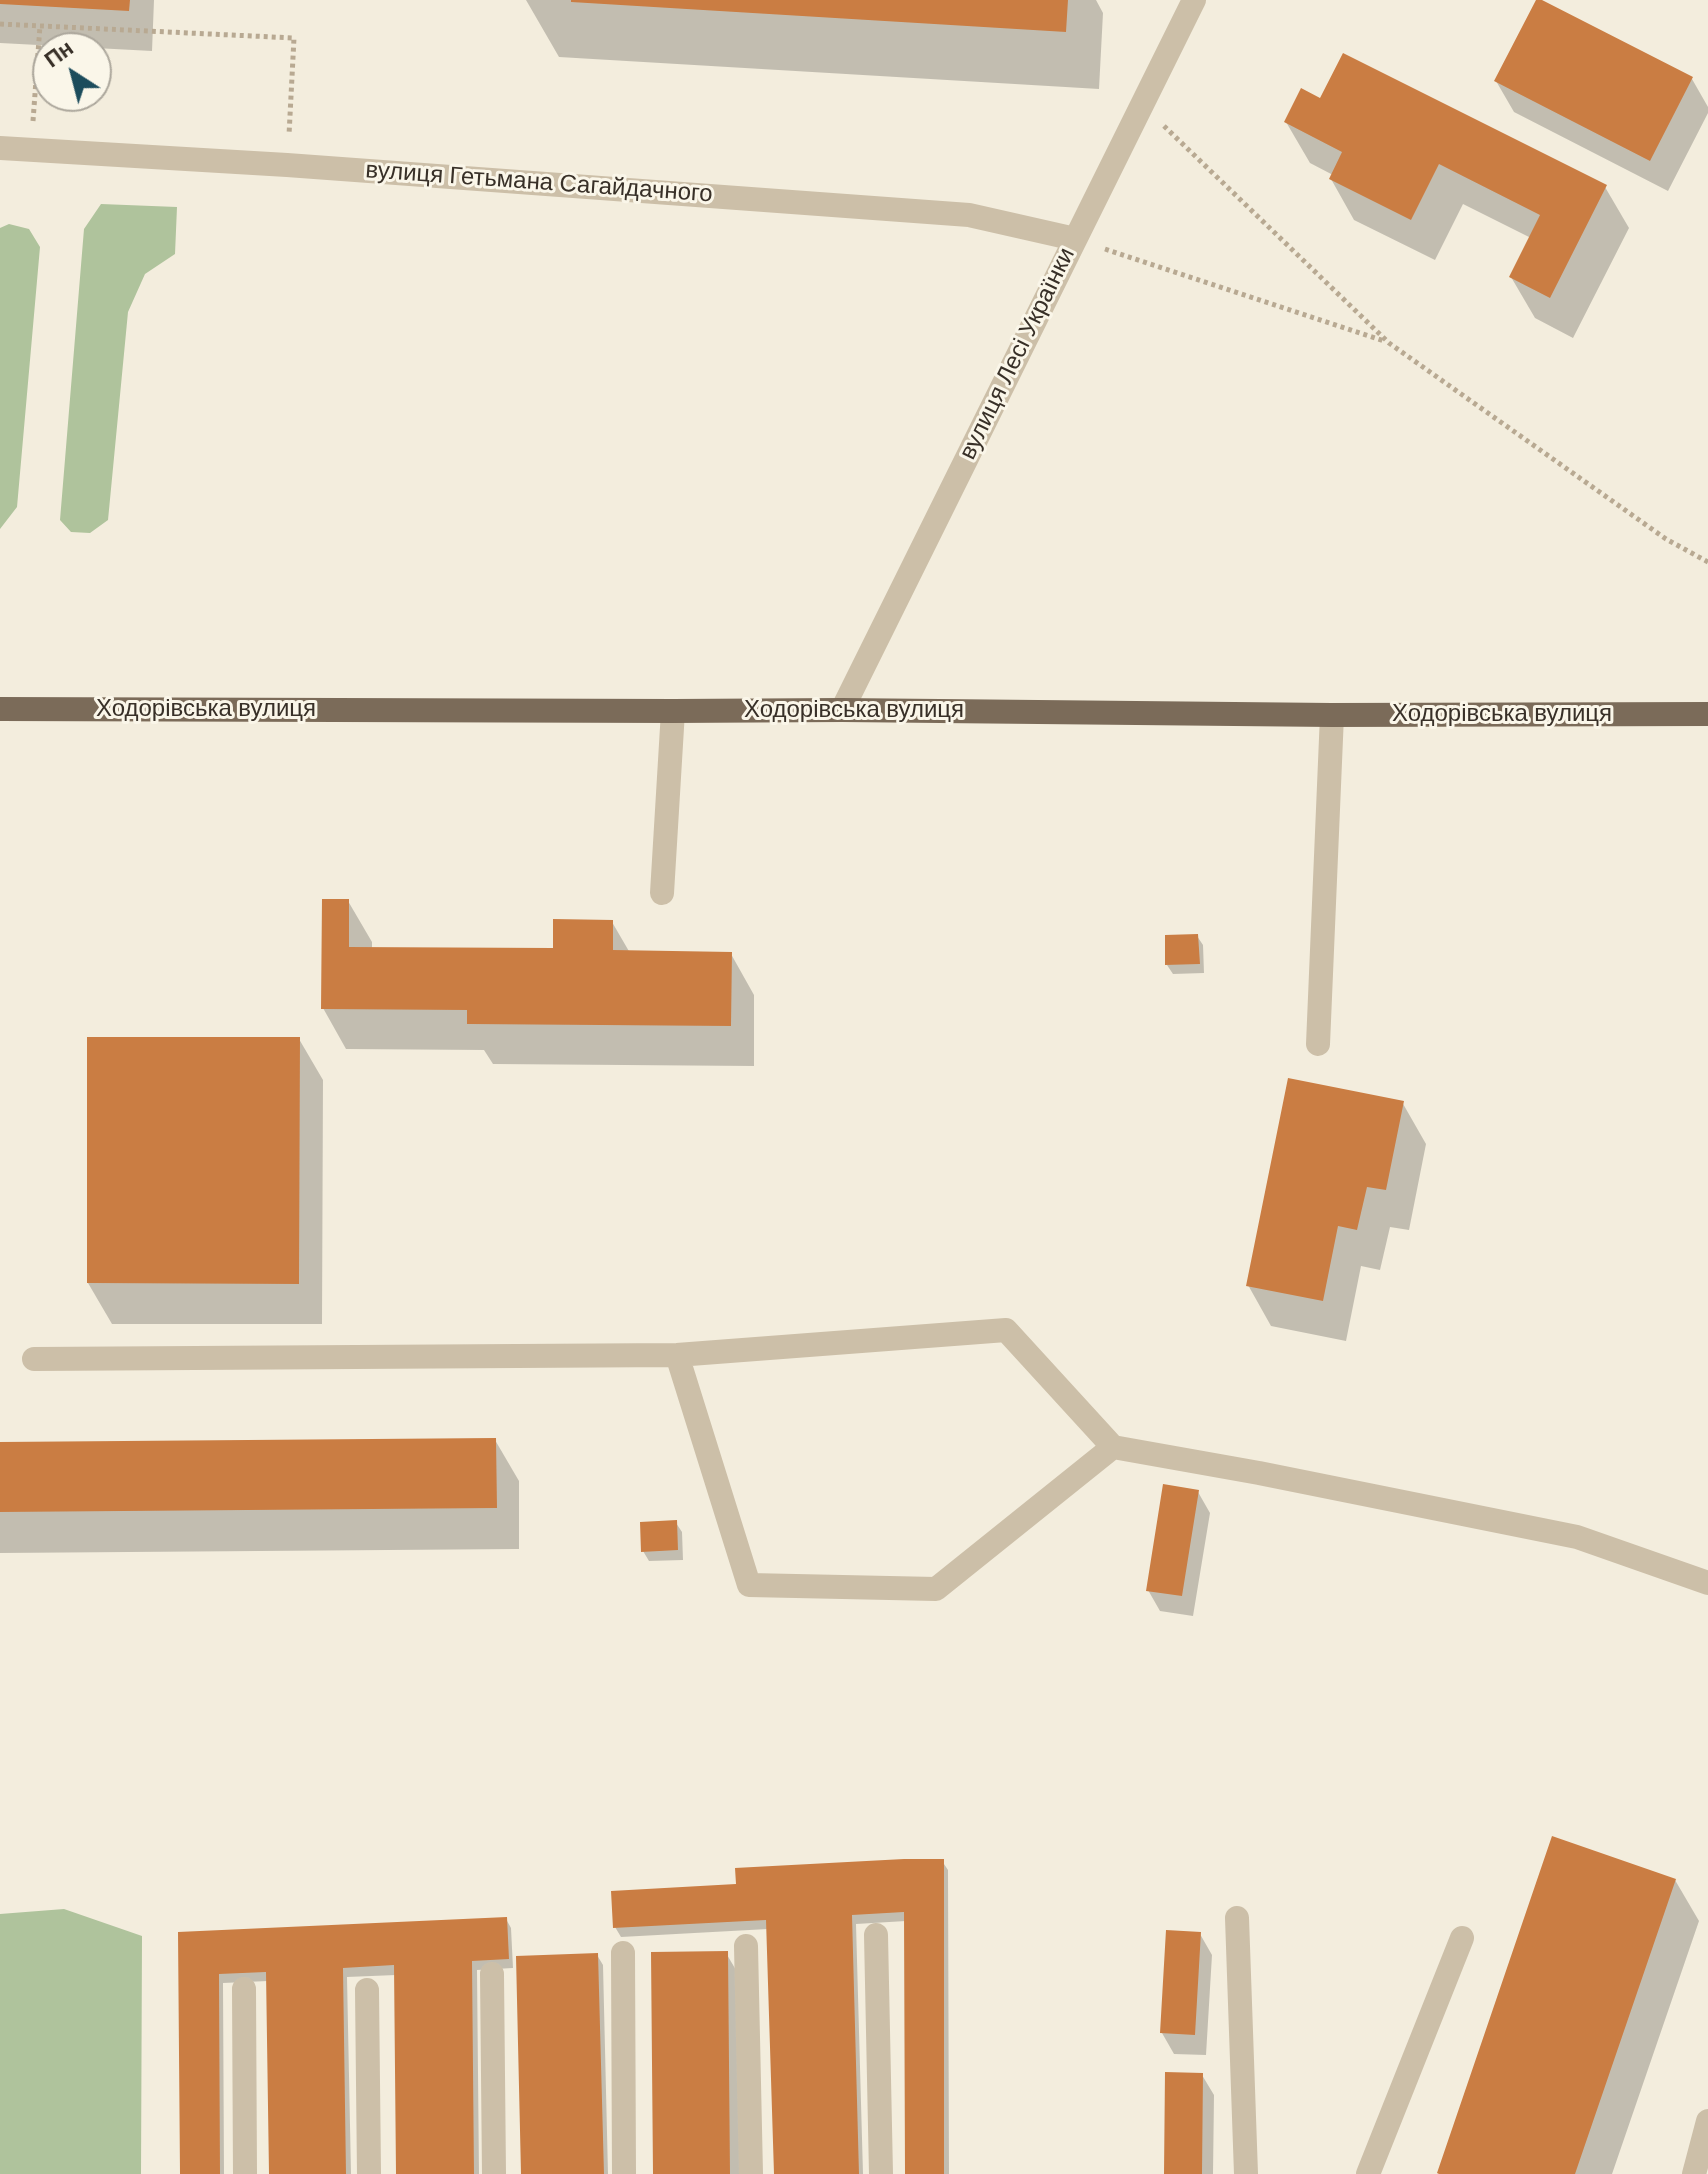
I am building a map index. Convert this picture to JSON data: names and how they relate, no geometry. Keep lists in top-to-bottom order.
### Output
{
  "streets": {
    "main road": ["Ходорівська вулиця"],
    "street": ["вулиця Гетьмана Сагайдачного", "вулиця Лесі Українки"]
  },
  "crossings": [
    ["вулиця Гетьмана Сагайдачного", "вулиця Лесі Українки"],
    ["вулиця Лесі Українки", "Ходорівська вулиця"]
  ],
  "north": "top left"
}
